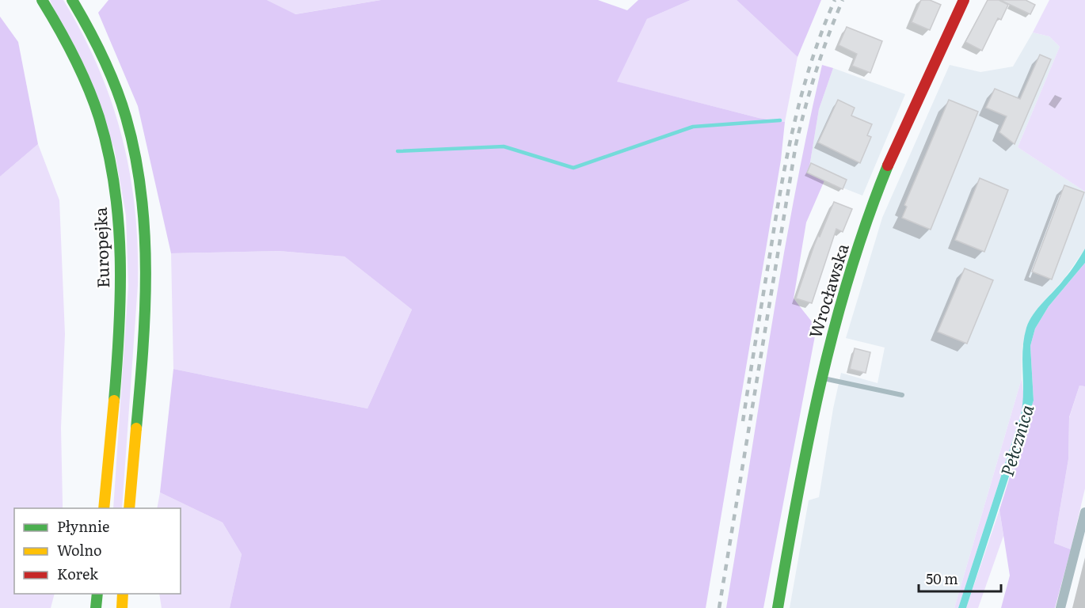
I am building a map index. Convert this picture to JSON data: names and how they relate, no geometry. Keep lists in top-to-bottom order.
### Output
{
  "streets": {
    "main road": ["Europejka", "Wrocławska"]
  },
  "water": ["Pełcznica"],
  "legend": ["Płynnie", "Wolno", "Korek"],
  "scale_bar": "50 m"
}
